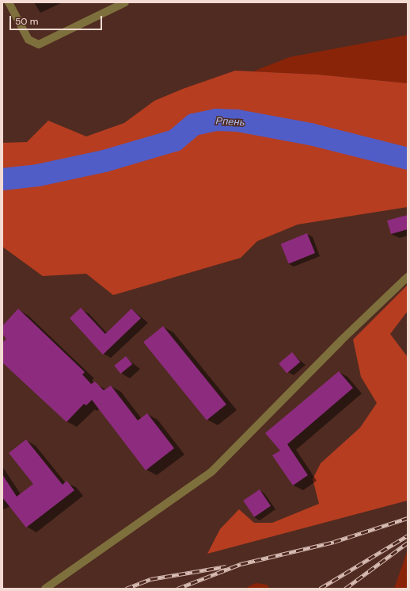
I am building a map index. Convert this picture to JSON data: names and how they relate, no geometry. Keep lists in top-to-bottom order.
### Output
{
  "water": ["Рпень"],
  "scale_bar": "50 m"
}
